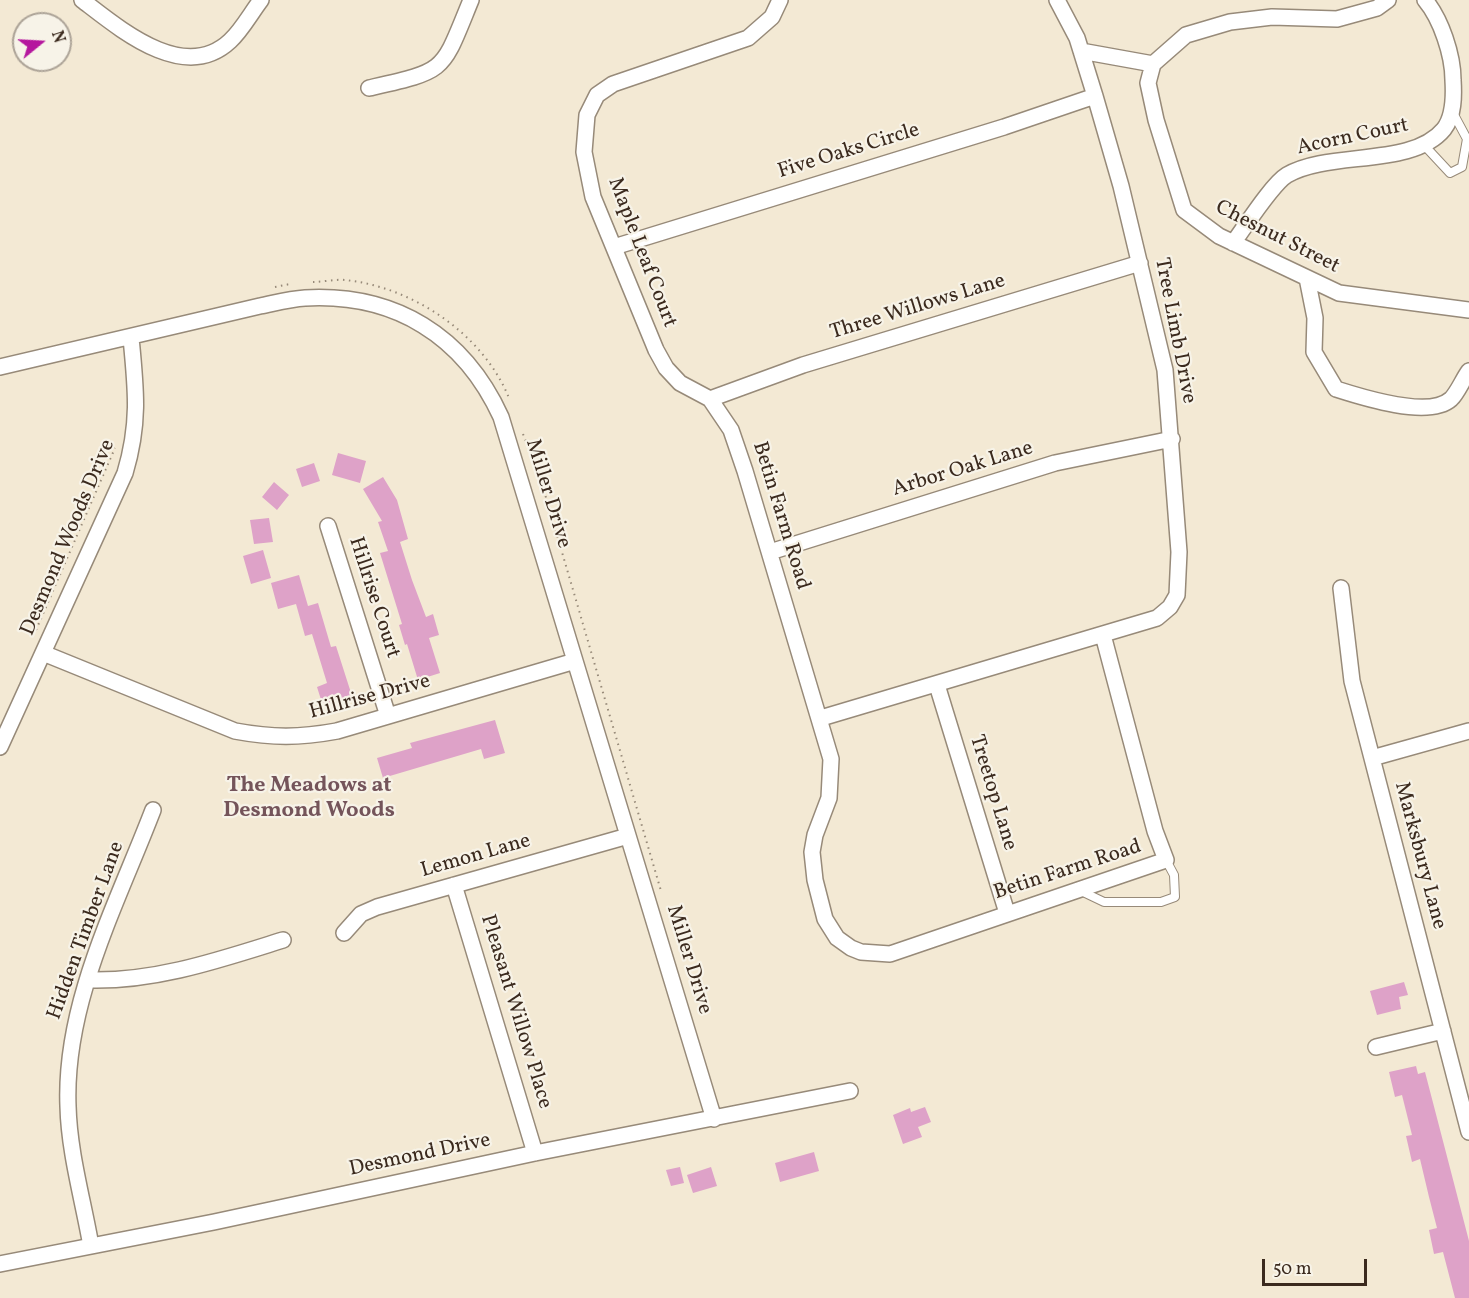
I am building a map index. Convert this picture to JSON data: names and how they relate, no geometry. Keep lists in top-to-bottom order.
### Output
{
  "streets": {
    "street": [
      "Acorn Court",
      "Five Oaks Circle",
      "Chesnut Street",
      "Maple Leaf Court",
      "Three Willows Lane",
      "Tree Limb Drive",
      "Arbor Oak Lane",
      "Miller Drive",
      "Betin Farm Road",
      "Desmond Woods Drive",
      "Hillrise Court",
      "Hillrise Drive",
      "Treetop Lane",
      "Marksbury Lane",
      "Lemon Lane",
      "Hidden Timber Lane",
      "Pleasant Willow Place",
      "Desmond Drive"
    ]
  },
  "crossings": [
    ["Acorn Court", "Chesnut Street"],
    ["Five Oaks Circle", "Maple Leaf Court"],
    ["Five Oaks Circle", "Tree Limb Drive"],
    ["Maple Leaf Court", "Three Willows Lane"],
    ["Maple Leaf Court", "Betin Farm Road"],
    ["Three Willows Lane", "Tree Limb Drive"],
    ["Three Willows Lane", "Betin Farm Road"],
    ["Tree Limb Drive", "Arbor Oak Lane"],
    ["Tree Limb Drive", "Betin Farm Road"],
    ["Arbor Oak Lane", "Betin Farm Road"],
    ["Miller Drive", "Desmond Woods Drive"],
    ["Miller Drive", "Hillrise Drive"],
    ["Miller Drive", "Lemon Lane"],
    ["Miller Drive", "Desmond Drive"],
    ["Betin Farm Road", "Treetop Lane"],
    ["Desmond Woods Drive", "Hillrise Drive"],
    ["Hillrise Court", "Hillrise Drive"],
    ["Lemon Lane", "Pleasant Willow Place"],
    ["Hidden Timber Lane", "Desmond Drive"],
    ["Pleasant Willow Place", "Desmond Drive"]
  ],
  "districts": ["The Meadows at Desmond Woods"],
  "scale_bar": "50 m",
  "north": "right"
}
